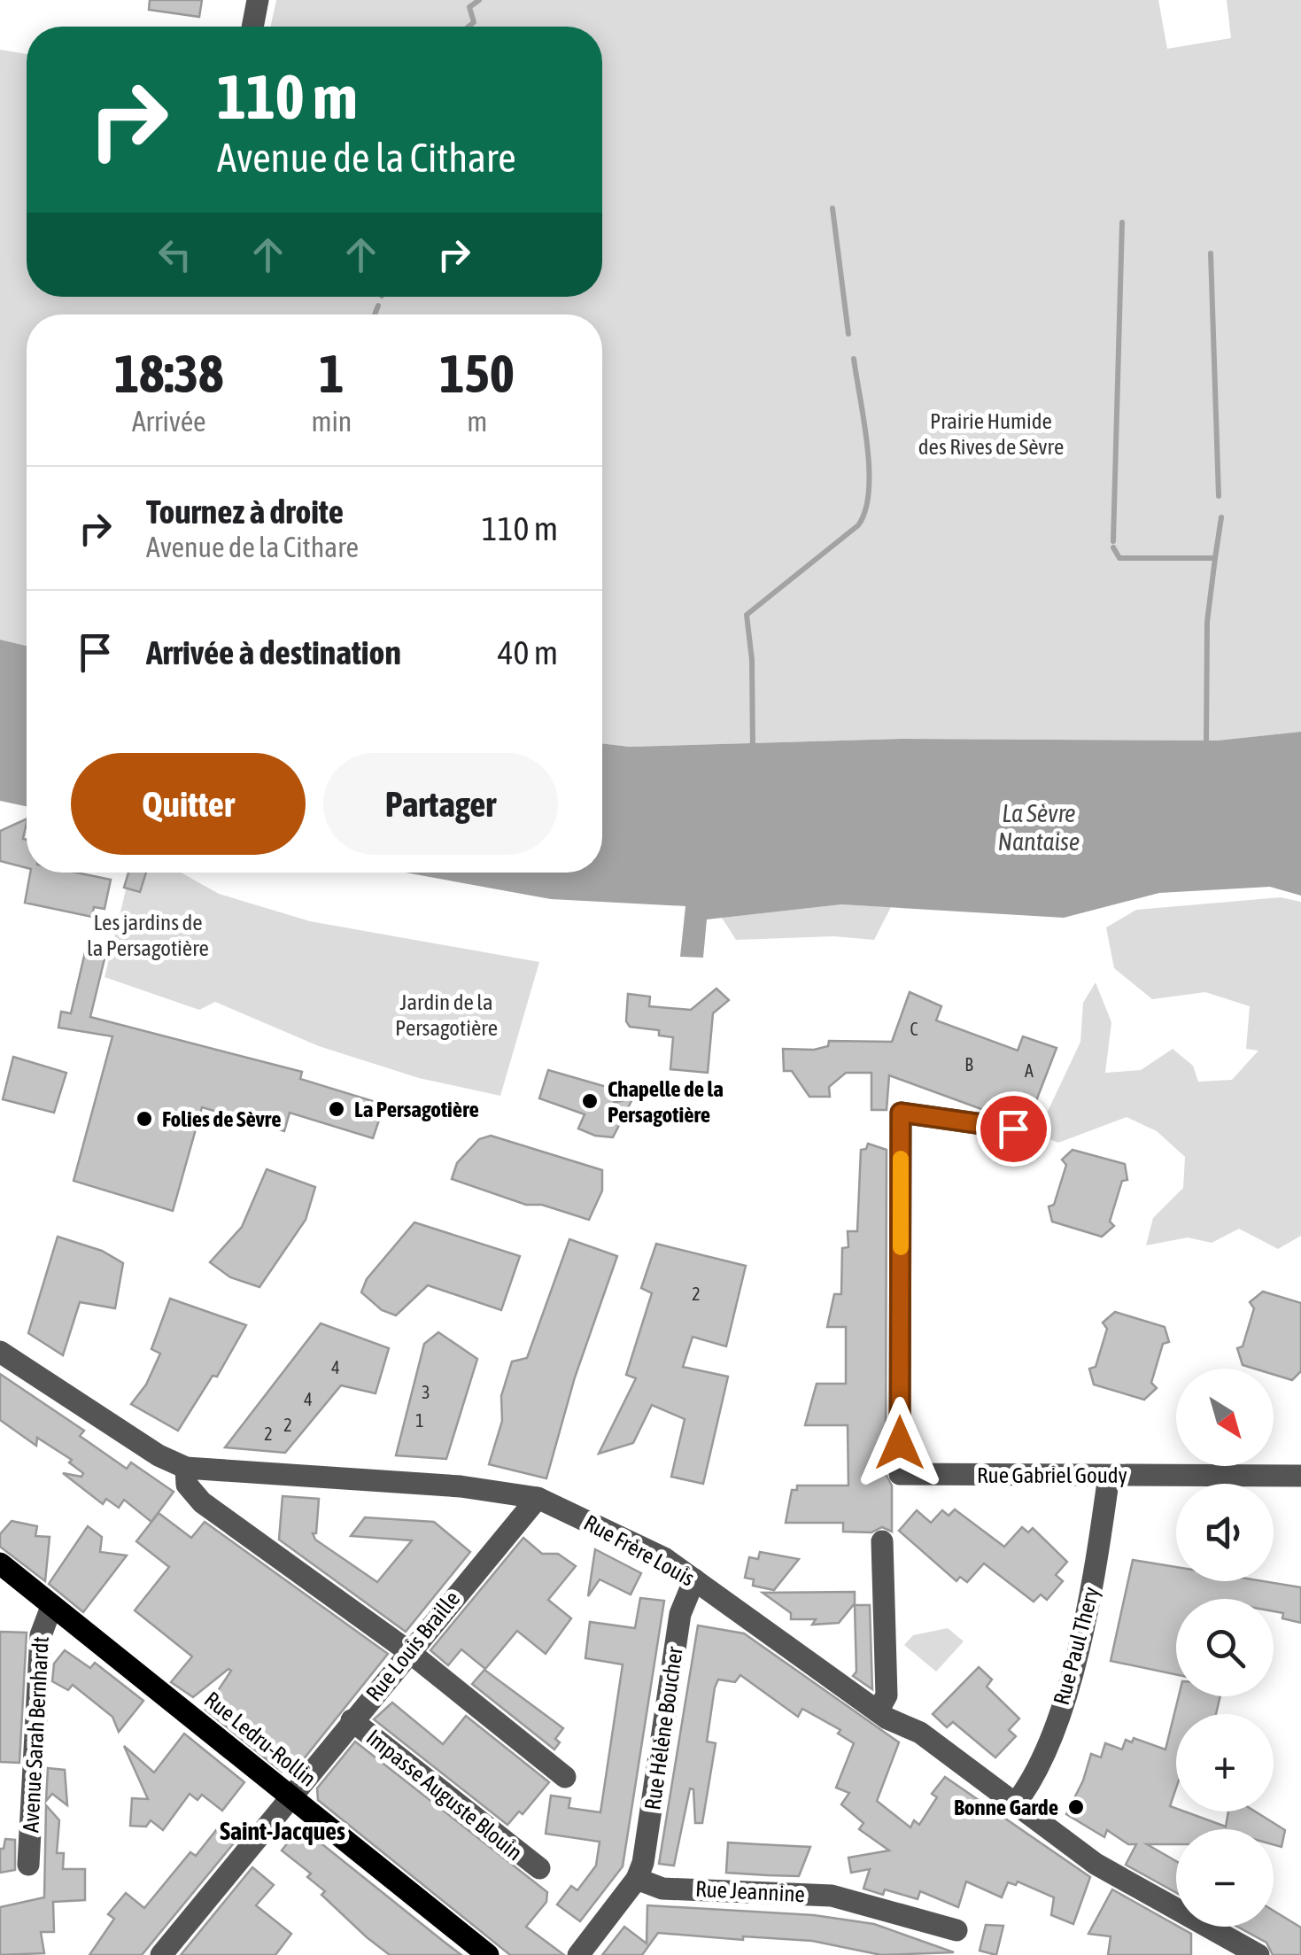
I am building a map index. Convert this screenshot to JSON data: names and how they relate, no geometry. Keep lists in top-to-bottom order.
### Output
{
  "streets": {
    "main road": ["Rue Ledru-Rollin"],
    "street": [
      "Rue Gabriel Goudy",
      "Rue Frère Louis",
      "Rue Louis Braille",
      "Rue Paul Thery",
      "Rue Hélène Boucher",
      "Avenue Sarah Bernhardt",
      "Impasse Auguste Blouin",
      "Rue Jeannine"
    ]
  },
  "crossings": [
    ["Rue Gabriel Goudy", "Rue Paul Thery"],
    ["Rue Frère Louis", "Rue Louis Braille"],
    ["Rue Frère Louis", "Rue Paul Thery"],
    ["Rue Frère Louis", "Rue Hélène Boucher"],
    ["Rue Louis Braille", "Rue Ledru-Rollin"],
    ["Rue Louis Braille", "Impasse Auguste Blouin"],
    ["Rue Hélène Boucher", "Rue Jeannine"],
    ["Avenue Sarah Bernhardt", "Rue Ledru-Rollin"]
  ],
  "districts": ["Saint-Jacques"],
  "water": ["La Sèvre Nantaise"],
  "parks": ["Prairie Humide des Rives de Sèvre", "Les jardins de la Persagotière", "Jardin de la Persagotière"],
  "places": [
    "Chapelle de la Persagotière",
    "La Persagotière",
    "Folies de Sèvre",
    "Bonne Garde"
  ],
  "house_numbers": [
    "C",
    "B",
    "A",
    "2",
    "4",
    "3",
    "4",
    "1",
    "2",
    "2"
  ],
  "north": "bottom right",
  "page": {
    "turn": ["110 m", "Avenue de la Cithare"],
    "eta": [
      "18:38",
      "Arrivée",
      "1",
      "min",
      "150",
      "m"
    ],
    "list": [
      {
        "name": "Tournez à droite",
        "note": "Avenue de la Cithare",
        "value": "110 m"
      },
      {
        "name": "Arrivée à destination",
        "value": "40 m"
      }
    ],
    "buttons": ["Quitter", "Partager"],
    "map_buttons": ["+", "−"]
  }
}
